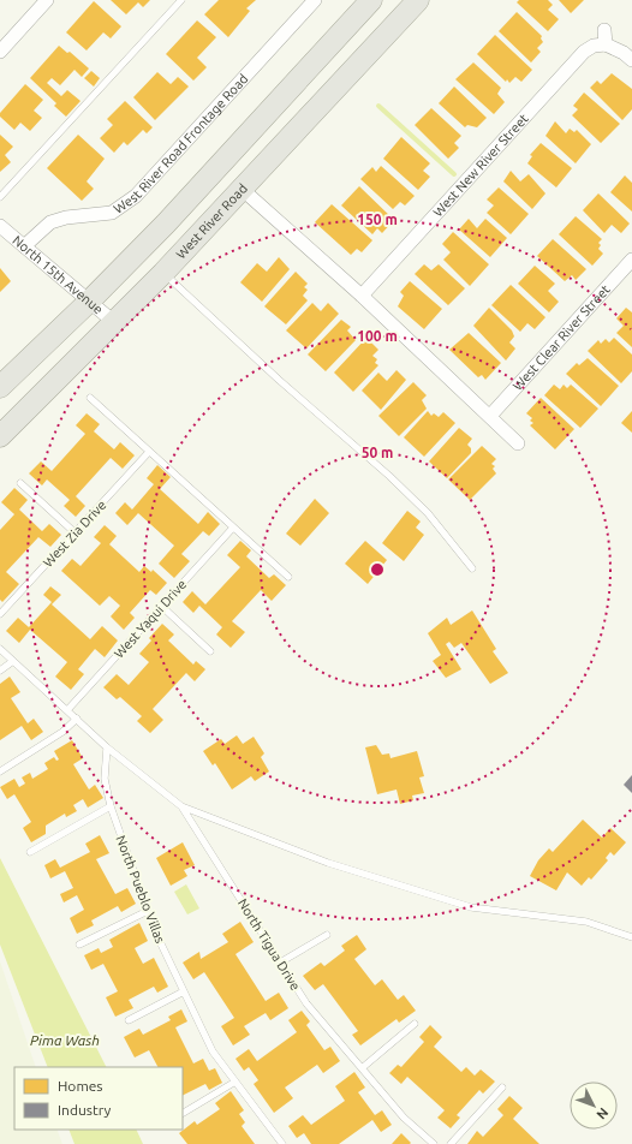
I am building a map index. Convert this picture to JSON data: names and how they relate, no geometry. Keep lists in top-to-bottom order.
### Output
{
  "streets": {
    "main road": ["West River Road"],
    "street": [
      "West River Road Frontage Road",
      "West New River Street",
      "North 15th Avenue",
      "West Clear River Street"
    ],
    "lane": [
      "West Zia Drive",
      "West Yaqui Drive",
      "North Pueblo Villas",
      "North Tigua Drive"
    ]
  },
  "crossings": [
    ["West River Road Frontage Road", "North 15th Avenue"],
    ["West River Road", "North 15th Avenue"],
    ["North Pueblo Villas", "North Tigua Drive"]
  ],
  "water": ["Pima Wash"],
  "legend": ["Homes", "Industry"],
  "north": "bottom right",
  "rings": ["150 m", "100 m", "50 m"]
}
